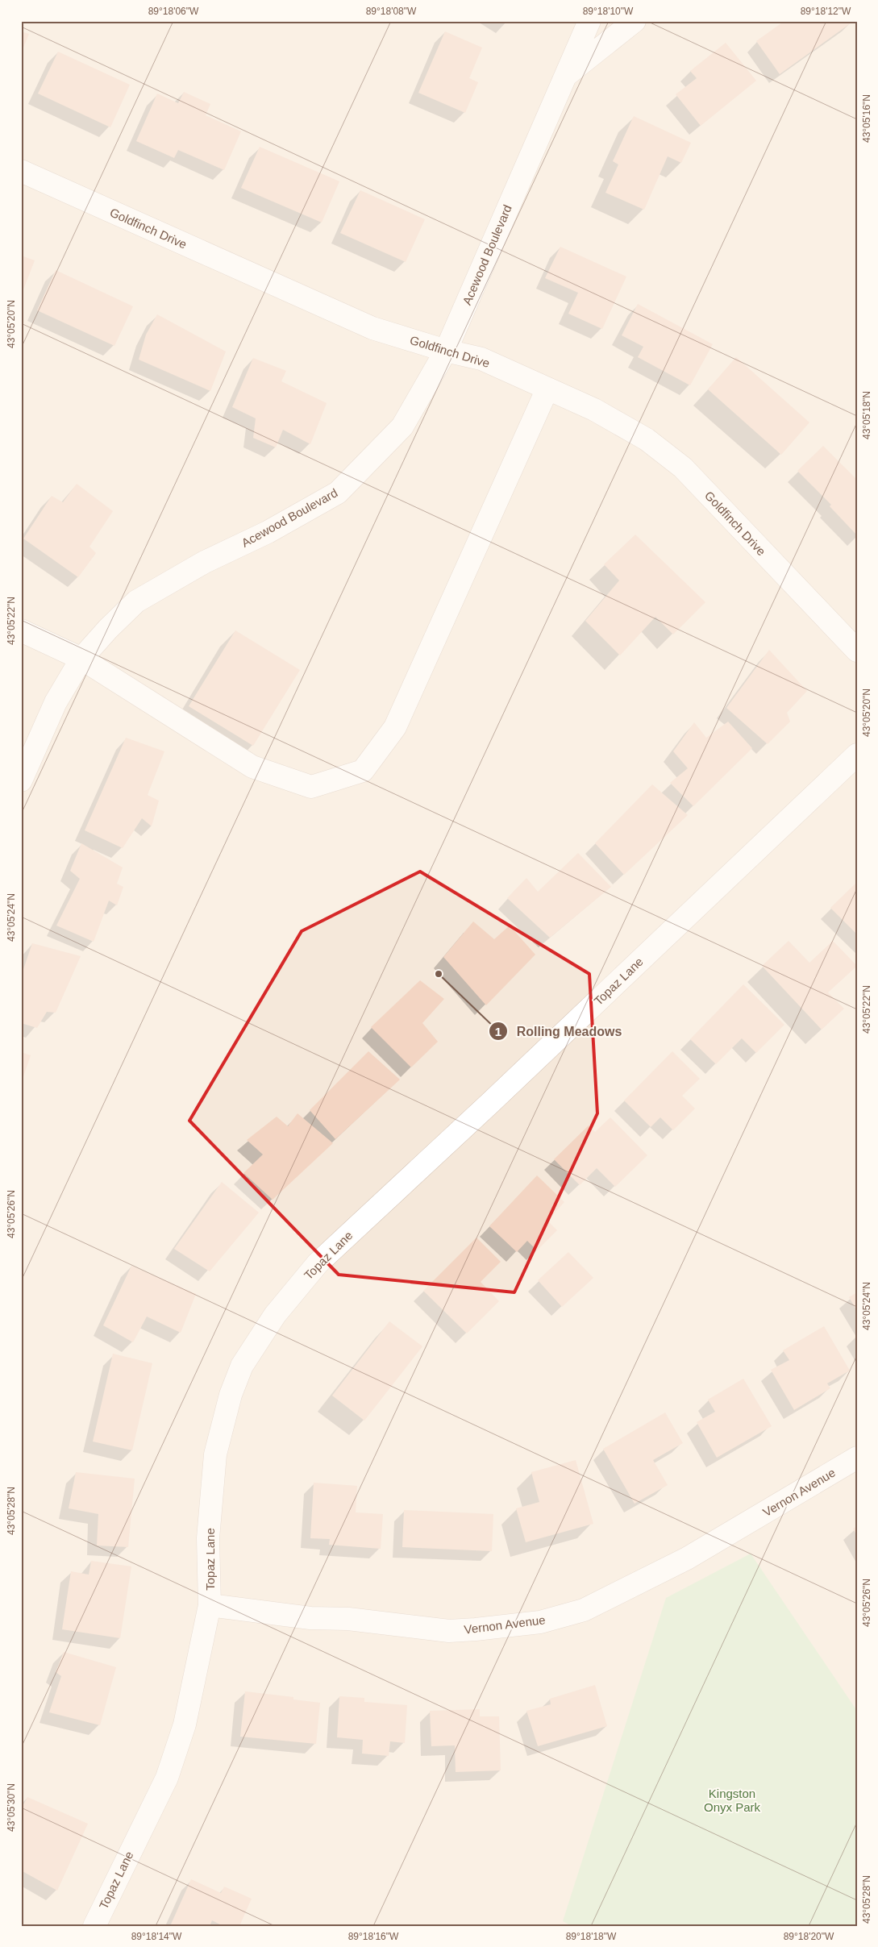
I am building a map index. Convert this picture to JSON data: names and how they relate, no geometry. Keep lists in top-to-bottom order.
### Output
{
  "streets": {
    "street": [
      "Goldfinch Drive",
      "Acewood Boulevard",
      "Topaz Lane",
      "Vernon Avenue"
    ]
  },
  "crossings": [
    ["Goldfinch Drive", "Acewood Boulevard"],
    ["Topaz Lane", "Vernon Avenue"]
  ],
  "parks": ["Kingston Onyx Park"],
  "places": ["Rolling Meadows"],
  "coordinates": [
    "89°18'06\"W",
    "89°18'08\"W",
    "89°18'10\"W",
    "89°18'12\"W",
    "43°05'16\"N",
    "43°05'20\"N",
    "43°05'18\"N",
    "43°05'22\"N",
    "43°05'24\"N",
    "43°05'26\"N",
    "43°05'28\"N",
    "43°05'30\"N",
    "89°18'14\"W",
    "89°18'16\"W",
    "89°18'18\"W",
    "89°18'20\"W"
  ]
}
